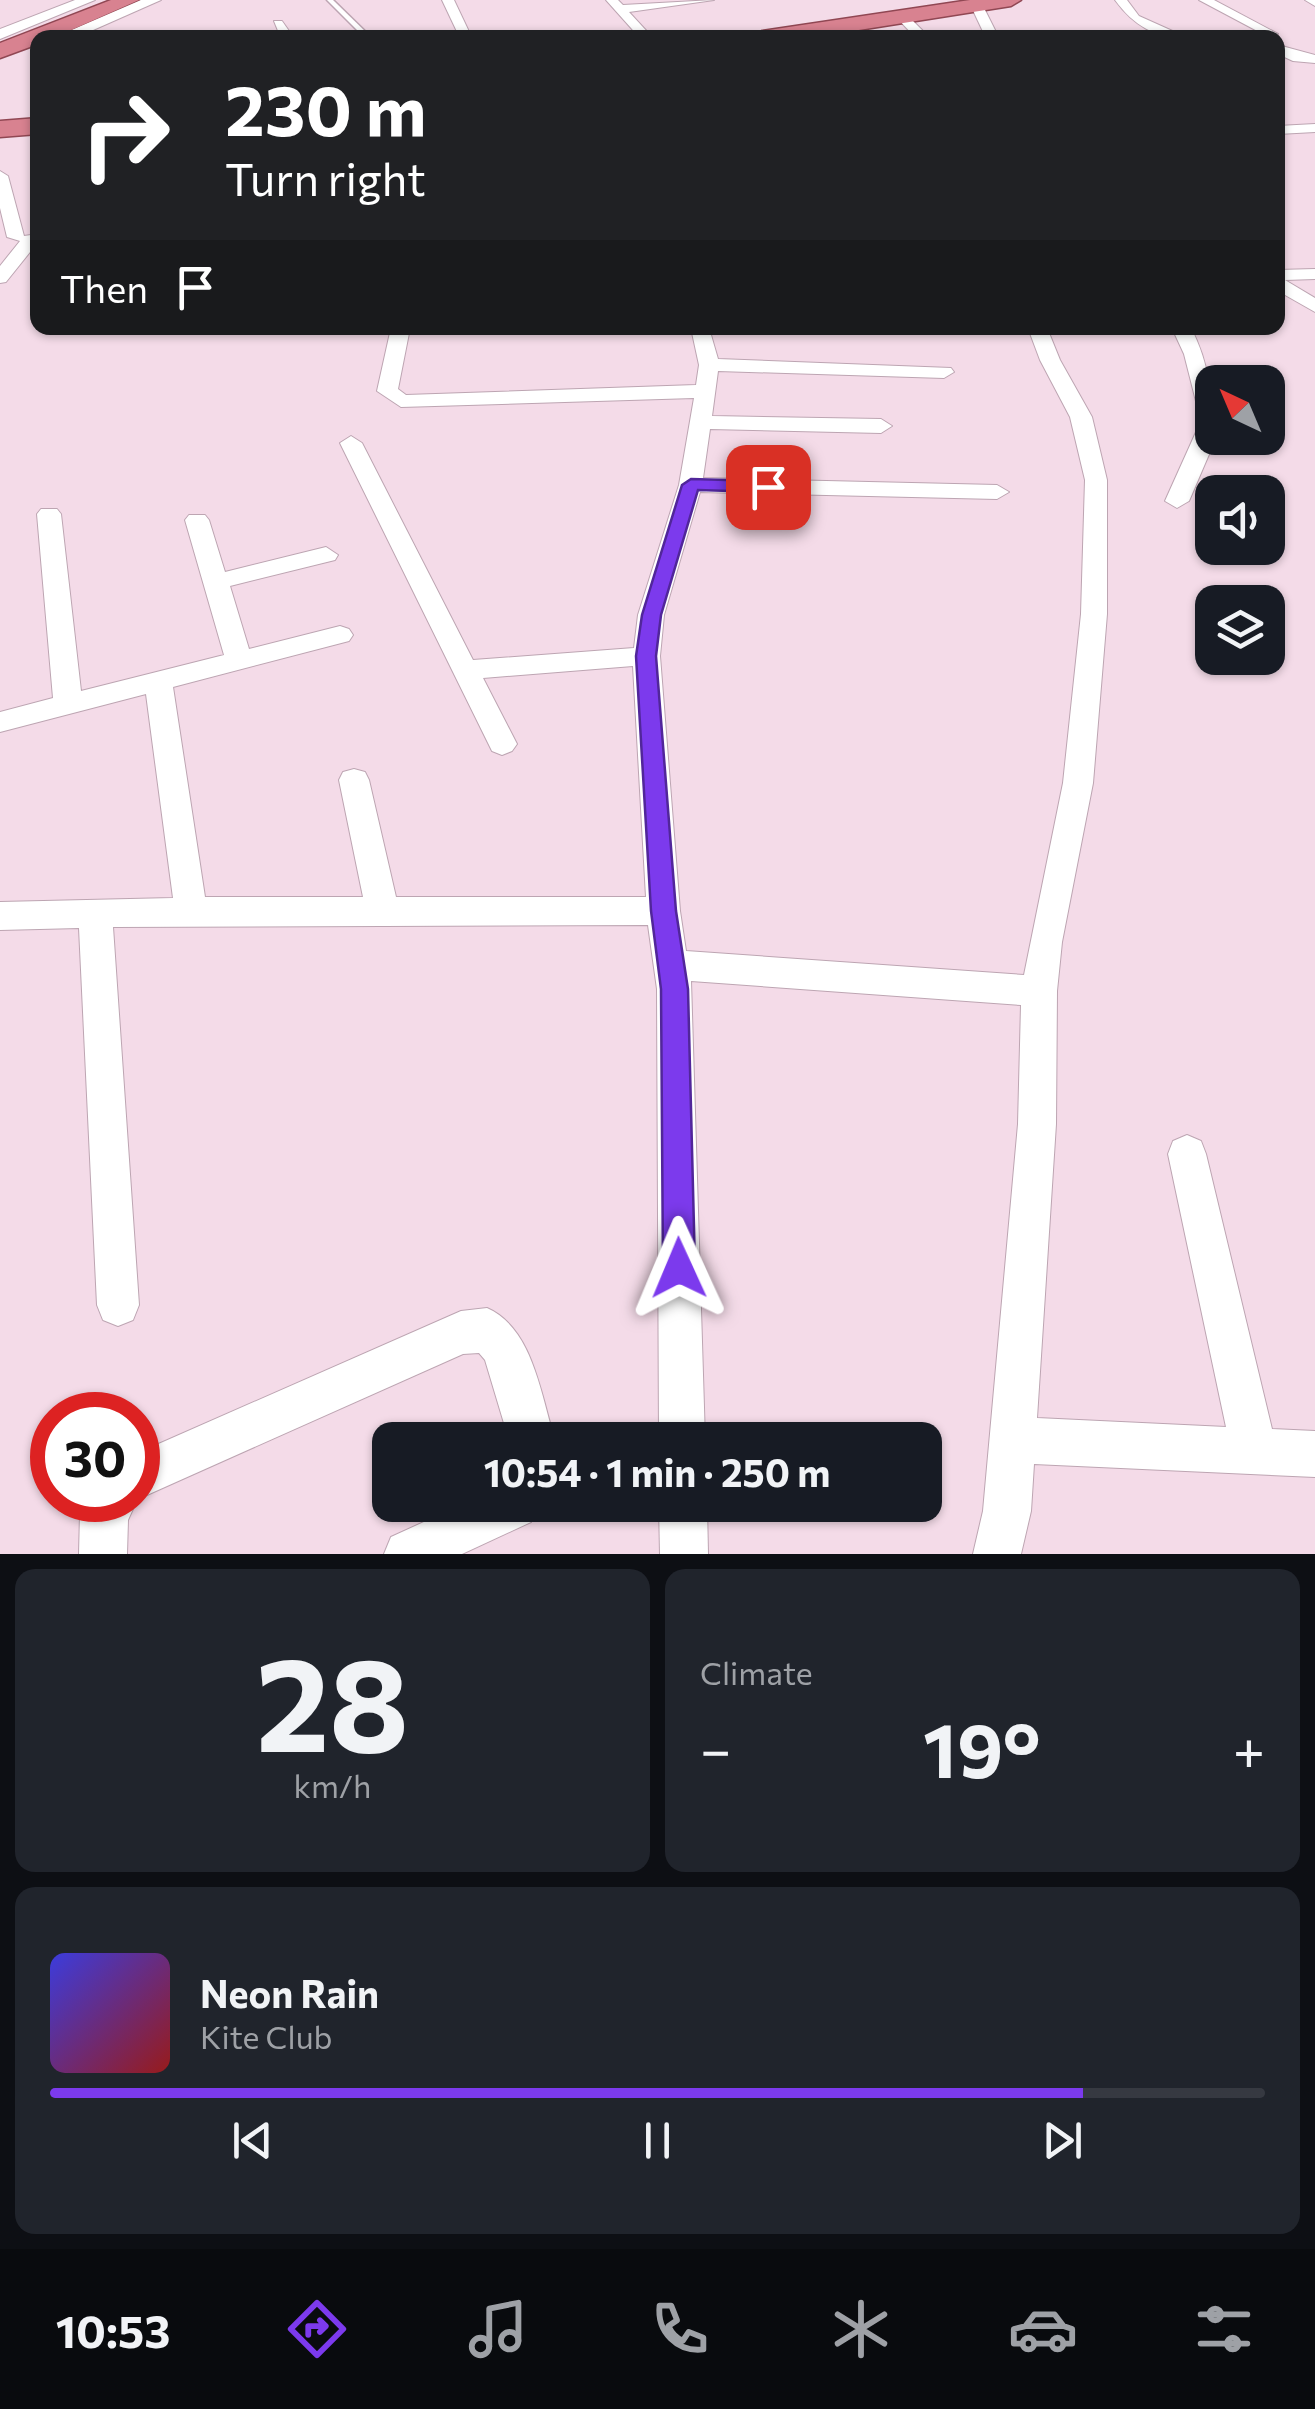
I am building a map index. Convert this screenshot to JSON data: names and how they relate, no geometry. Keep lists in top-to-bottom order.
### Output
{
  "north": "top left",
  "page": {
    "turn": ["230 m", "Turn right"],
    "then": "Then",
    "limit": "30",
    "trip": "10:54 · 1 min · 250 m",
    "tile": [
      ["28", "km/h"],
      "Climate"
    ],
    "heat": ["−", "19°", "+"],
    "song": ["Neon Rain", "Kite Club"],
    "tabs": "10:53"
  }
}
